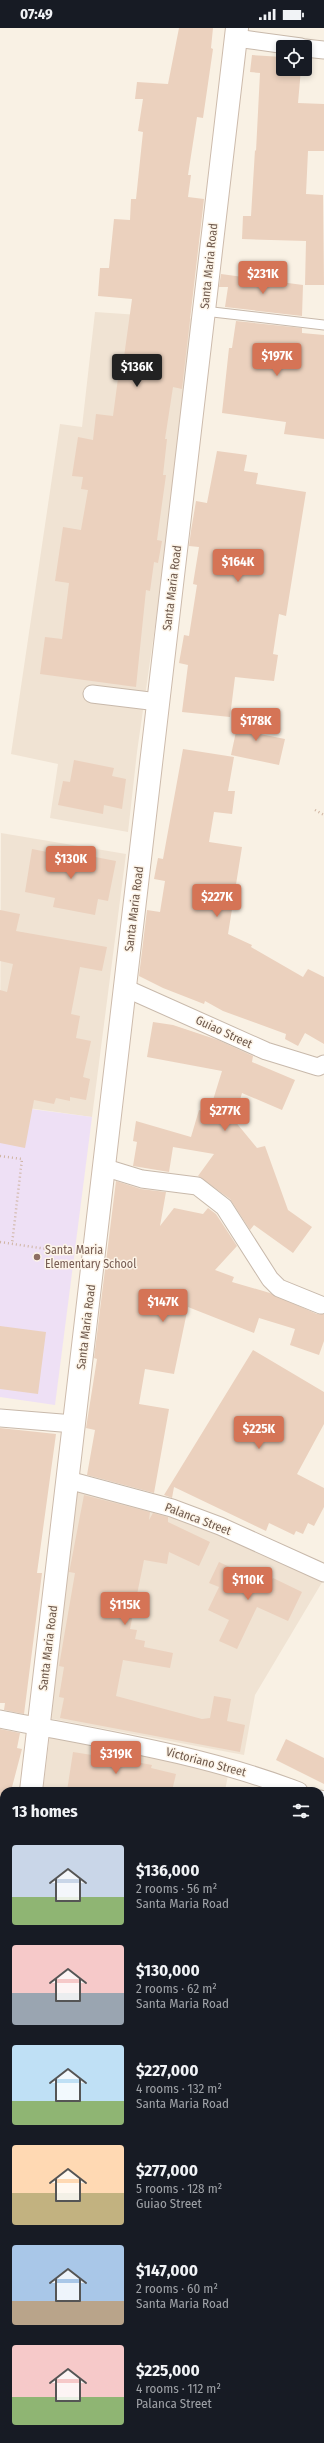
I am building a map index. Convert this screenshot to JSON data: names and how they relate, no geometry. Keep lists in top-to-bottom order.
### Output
{
  "streets": {
    "main road": ["Santa Maria Road"],
    "street": ["Guiao Street", "Palanca Street", "Victoriano Street"]
  },
  "crossings": [
    ["Santa Maria Road", "Guiao Street"],
    ["Santa Maria Road", "Palanca Street"],
    ["Santa Maria Road", "Victoriano Street"]
  ],
  "places": ["Santa Maria Elementary School"],
  "page": {
    "status": "07:49",
    "price": [
      "$231K",
      "$197K",
      "$136K",
      "$164K",
      "$178K",
      "$130K",
      "$227K",
      "$277K",
      "$147K",
      "$225K",
      "$110K",
      "$115K",
      "$319K"
    ],
    "heading": "13 homes",
    "list": [
      {
        "name": "$136,000",
        "note": "2 rooms · 56 m² · Santa Maria Road"
      },
      {
        "name": "$130,000",
        "note": "2 rooms · 62 m² · Santa Maria Road"
      },
      {
        "name": "$227,000",
        "note": "4 rooms · 132 m² · Santa Maria Road"
      },
      {
        "name": "$277,000",
        "note": "5 rooms · 128 m² · Guiao Street"
      },
      {
        "name": "$147,000",
        "note": "2 rooms · 60 m² · Santa Maria Road"
      },
      {
        "name": "$225,000",
        "note": "4 rooms · 112 m² · Palanca Street"
      }
    ]
  }
}
